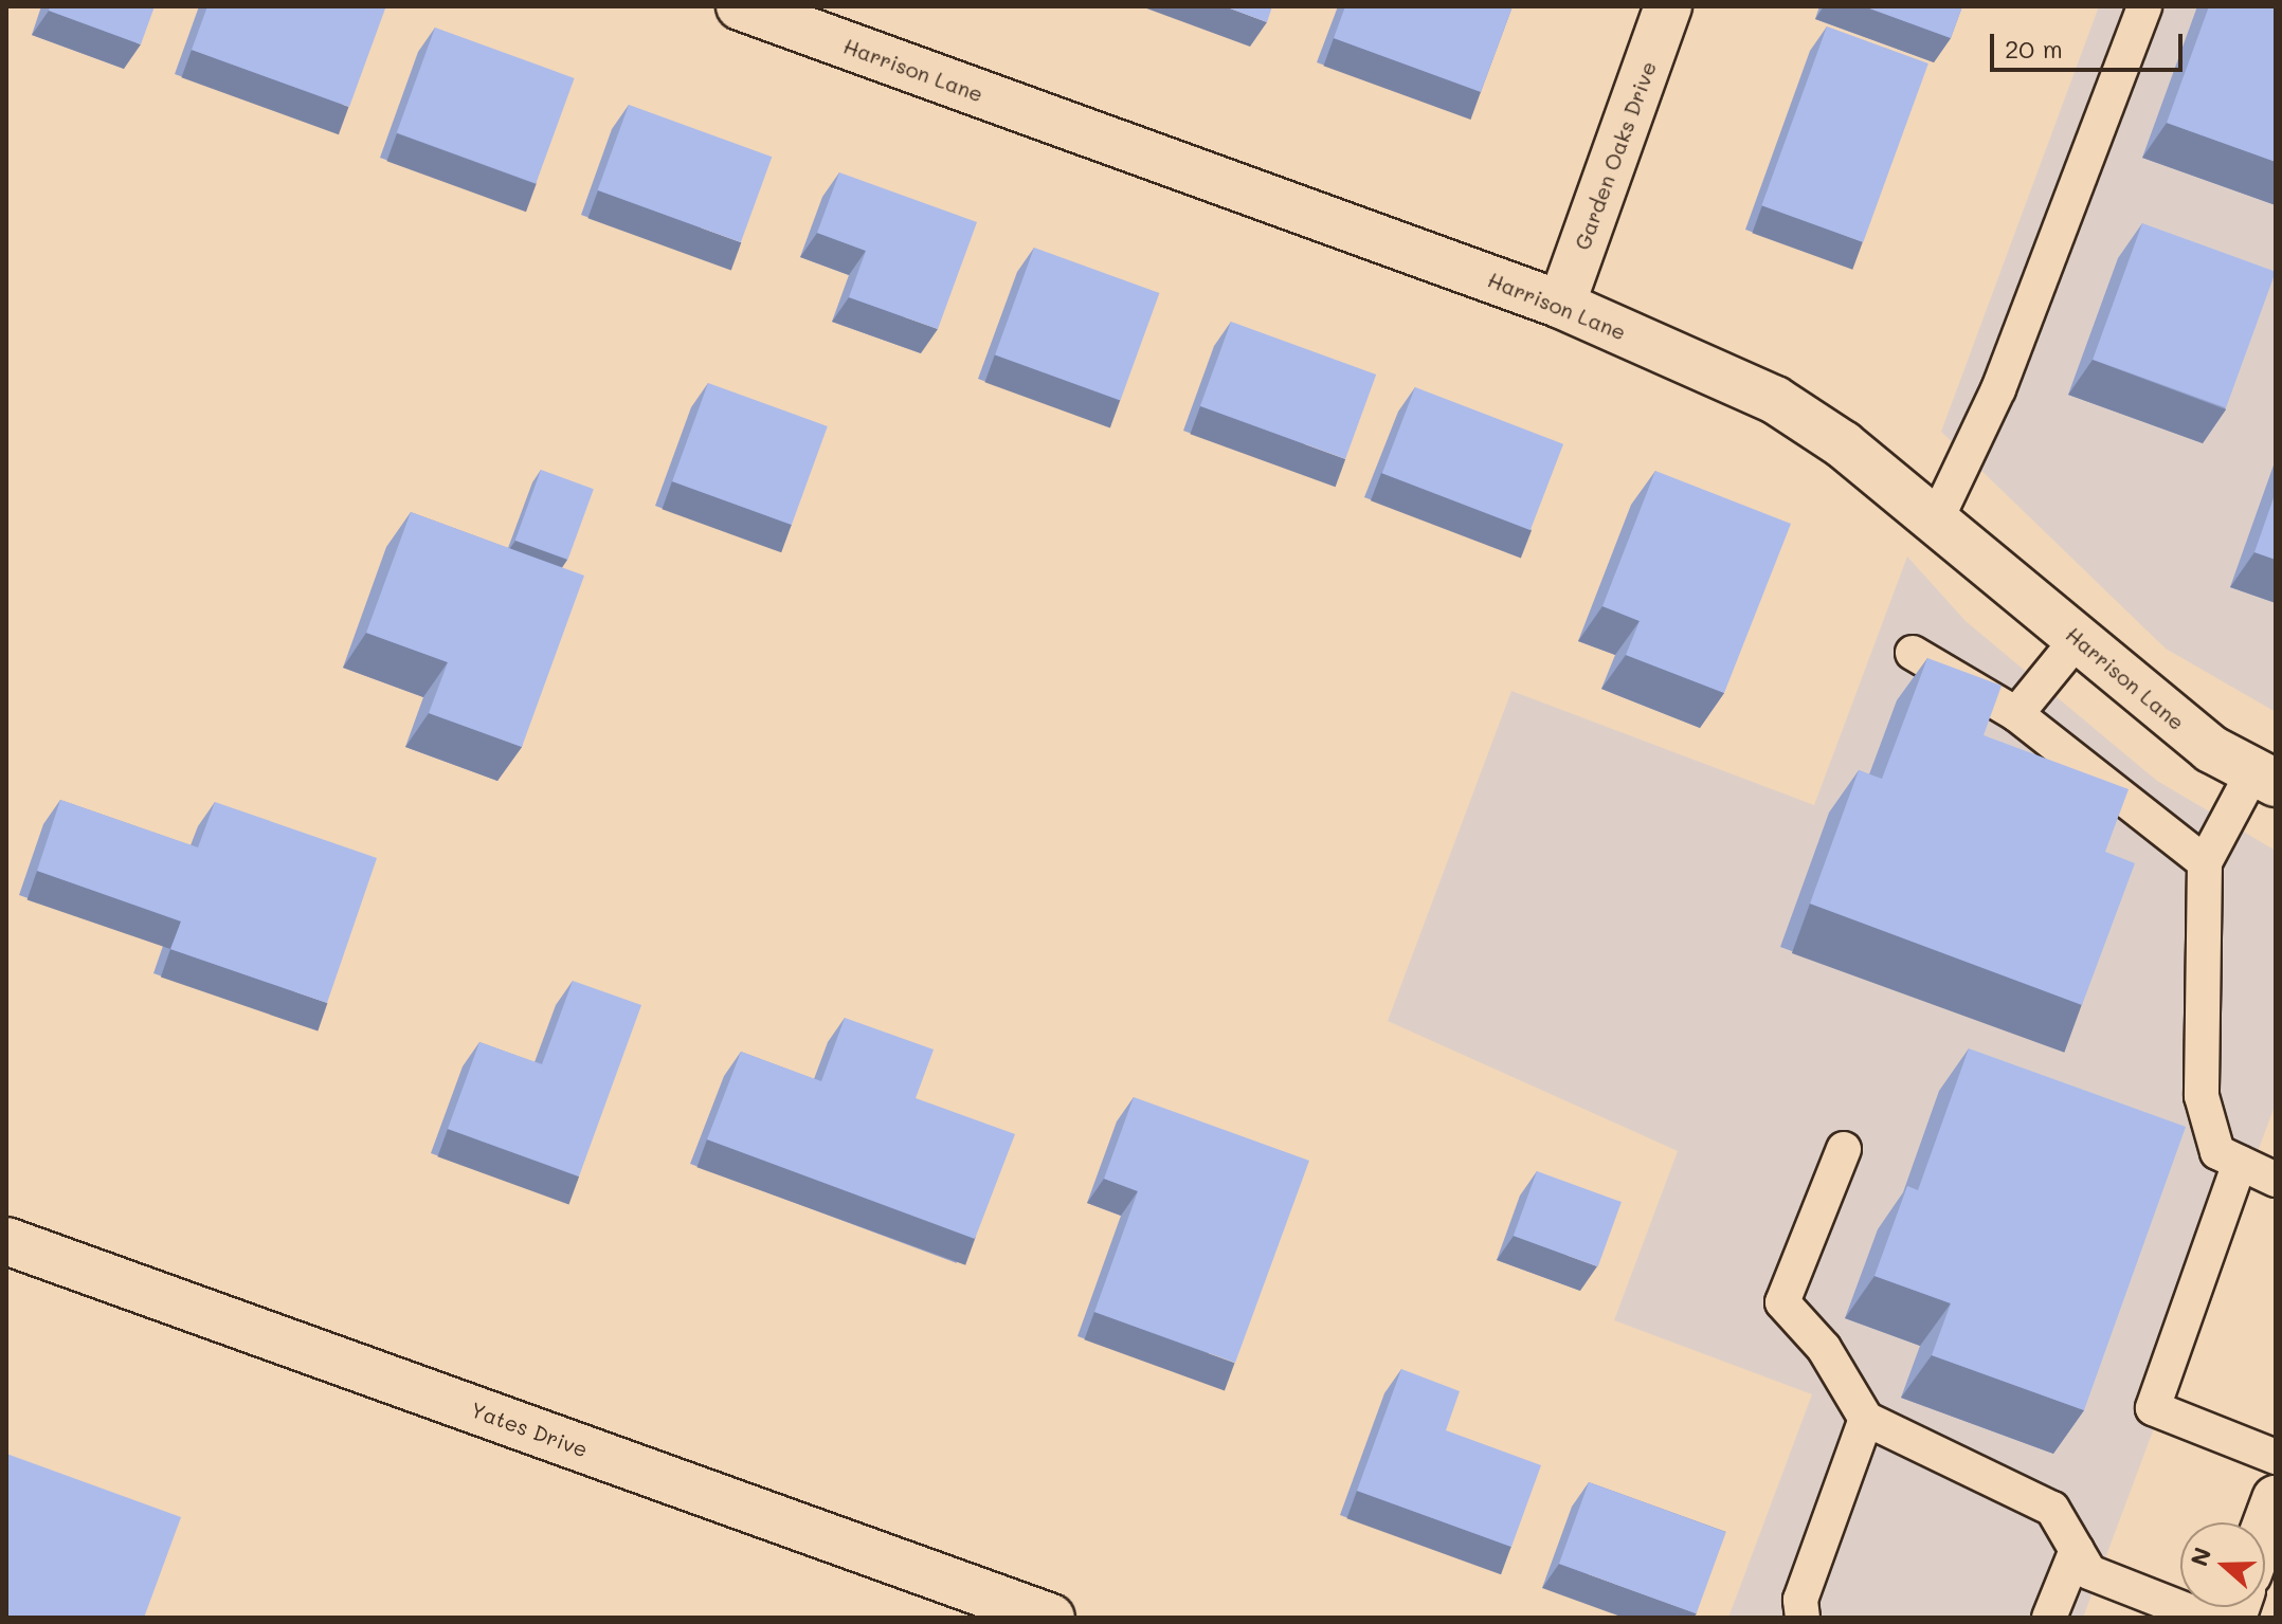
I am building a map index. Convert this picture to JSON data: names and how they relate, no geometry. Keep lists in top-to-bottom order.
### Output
{
  "streets": {
    "street": ["Harrison Lane", "Garden Oaks Drive", "Yates Drive"]
  },
  "crossings": [
    ["Harrison Lane", "Garden Oaks Drive"]
  ],
  "scale_bar": "20 m",
  "north": "left"
}
